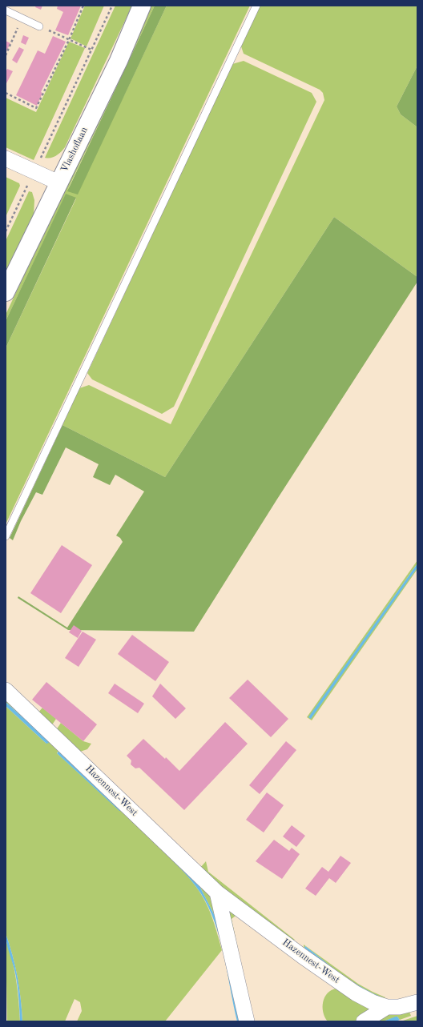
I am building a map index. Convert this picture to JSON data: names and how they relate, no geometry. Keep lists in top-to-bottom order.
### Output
{
  "streets": {
    "street": ["Vlashoflaan", "Hazennest-West"]
  }
}
